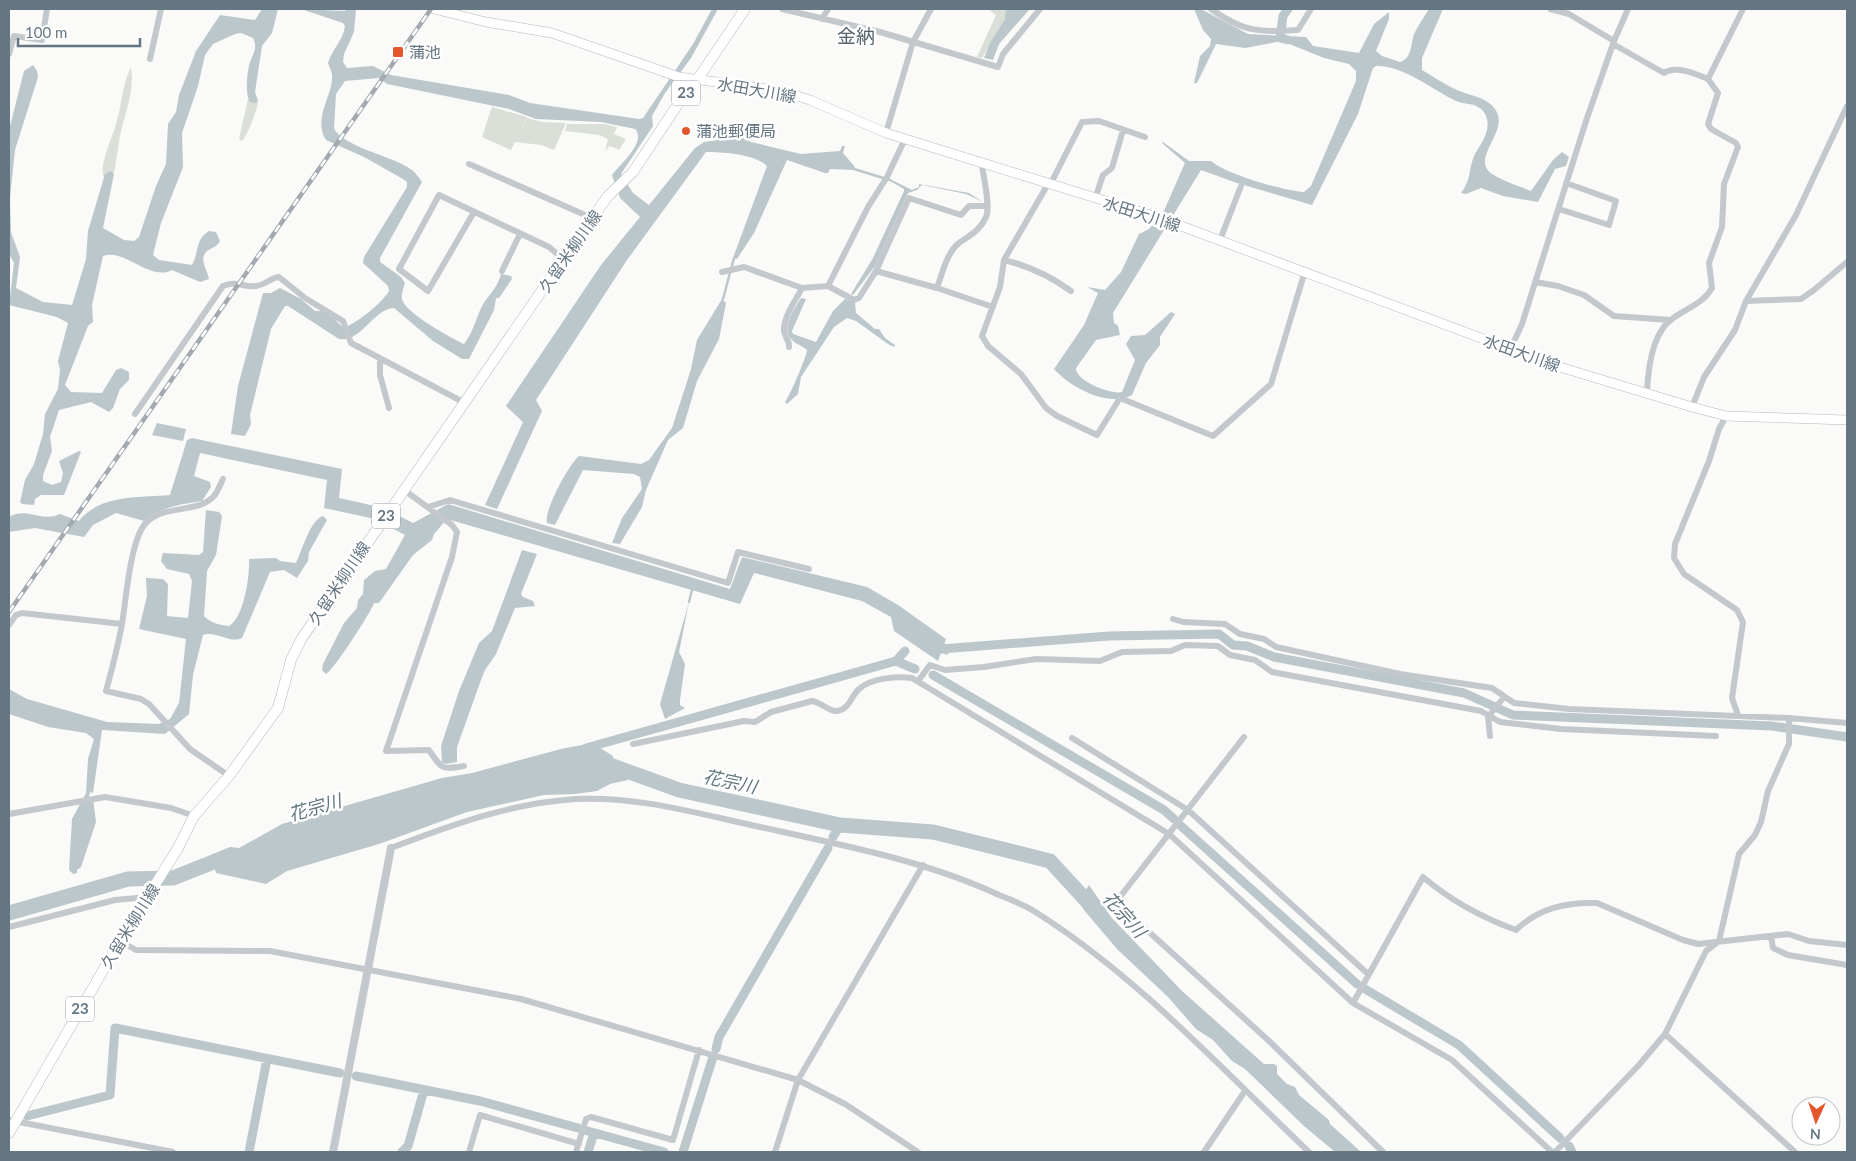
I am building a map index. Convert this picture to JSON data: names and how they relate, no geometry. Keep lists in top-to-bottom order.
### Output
{
  "streets": {
    "main road": ["水田大川線", "23", "久留米柳川線"]
  },
  "crossings": [
    ["水田大川線", "久留米柳川線"]
  ],
  "districts": ["金納"],
  "water": ["花宗川"],
  "places": {
    "transit": ["蒲池"],
    "other": ["蒲池郵便局"]
  },
  "scale_bar": "100 m",
  "north": "bottom"
}
